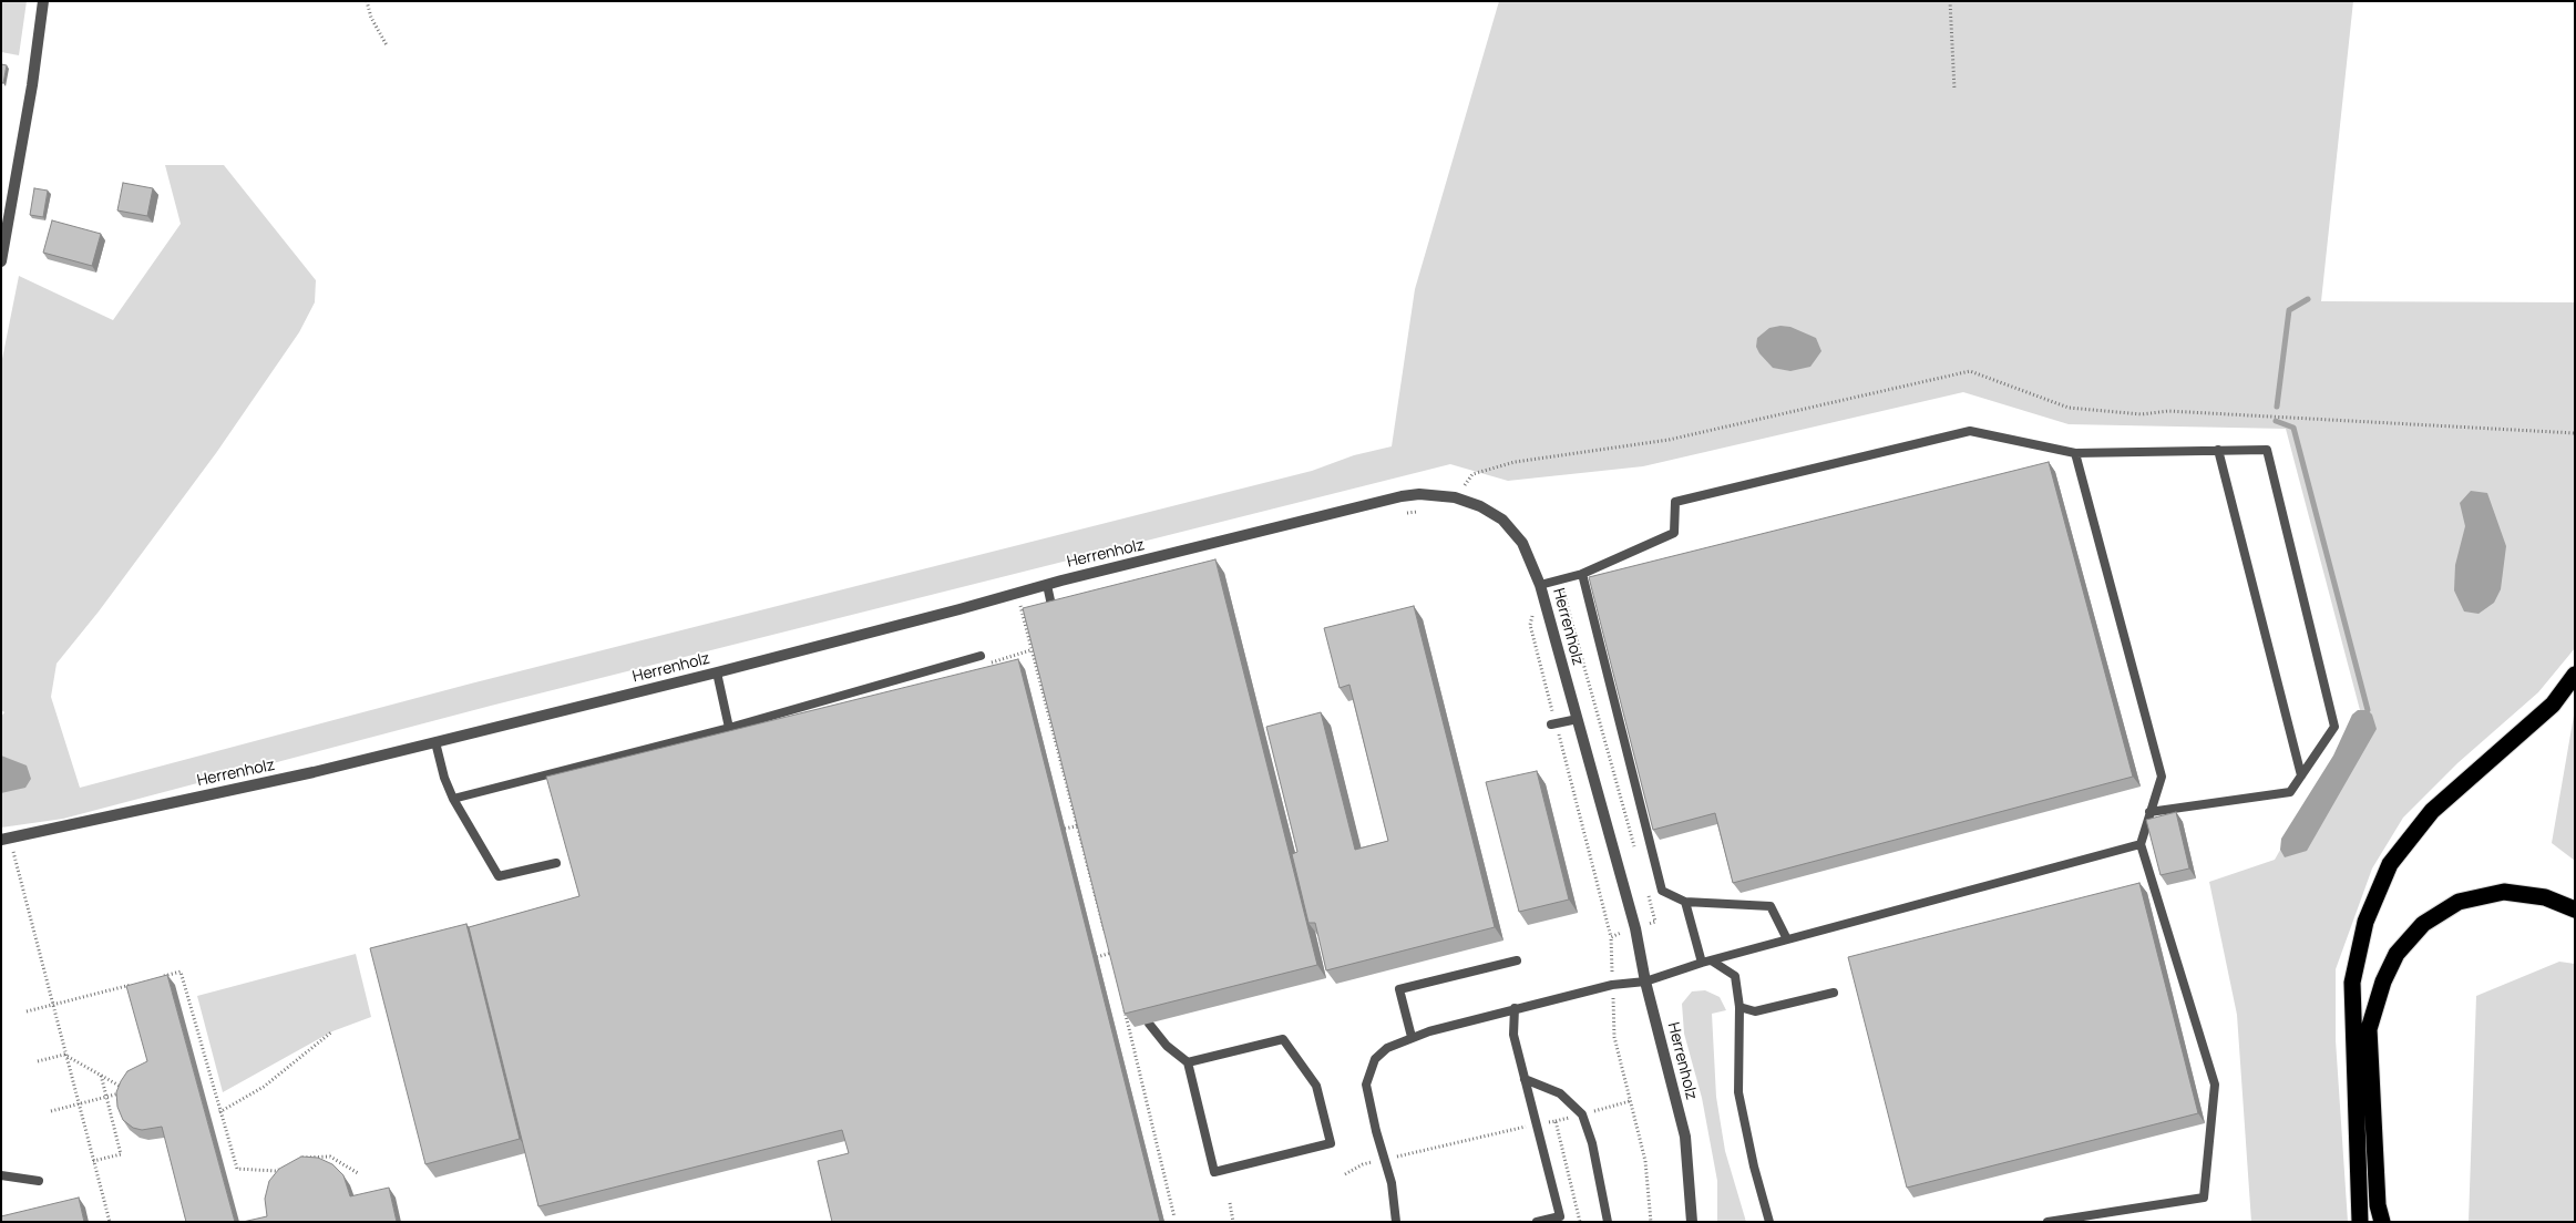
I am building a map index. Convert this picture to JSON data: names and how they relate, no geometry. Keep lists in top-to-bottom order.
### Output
{
  "streets": {
    "street": ["Herrenholz"]
  }
}
